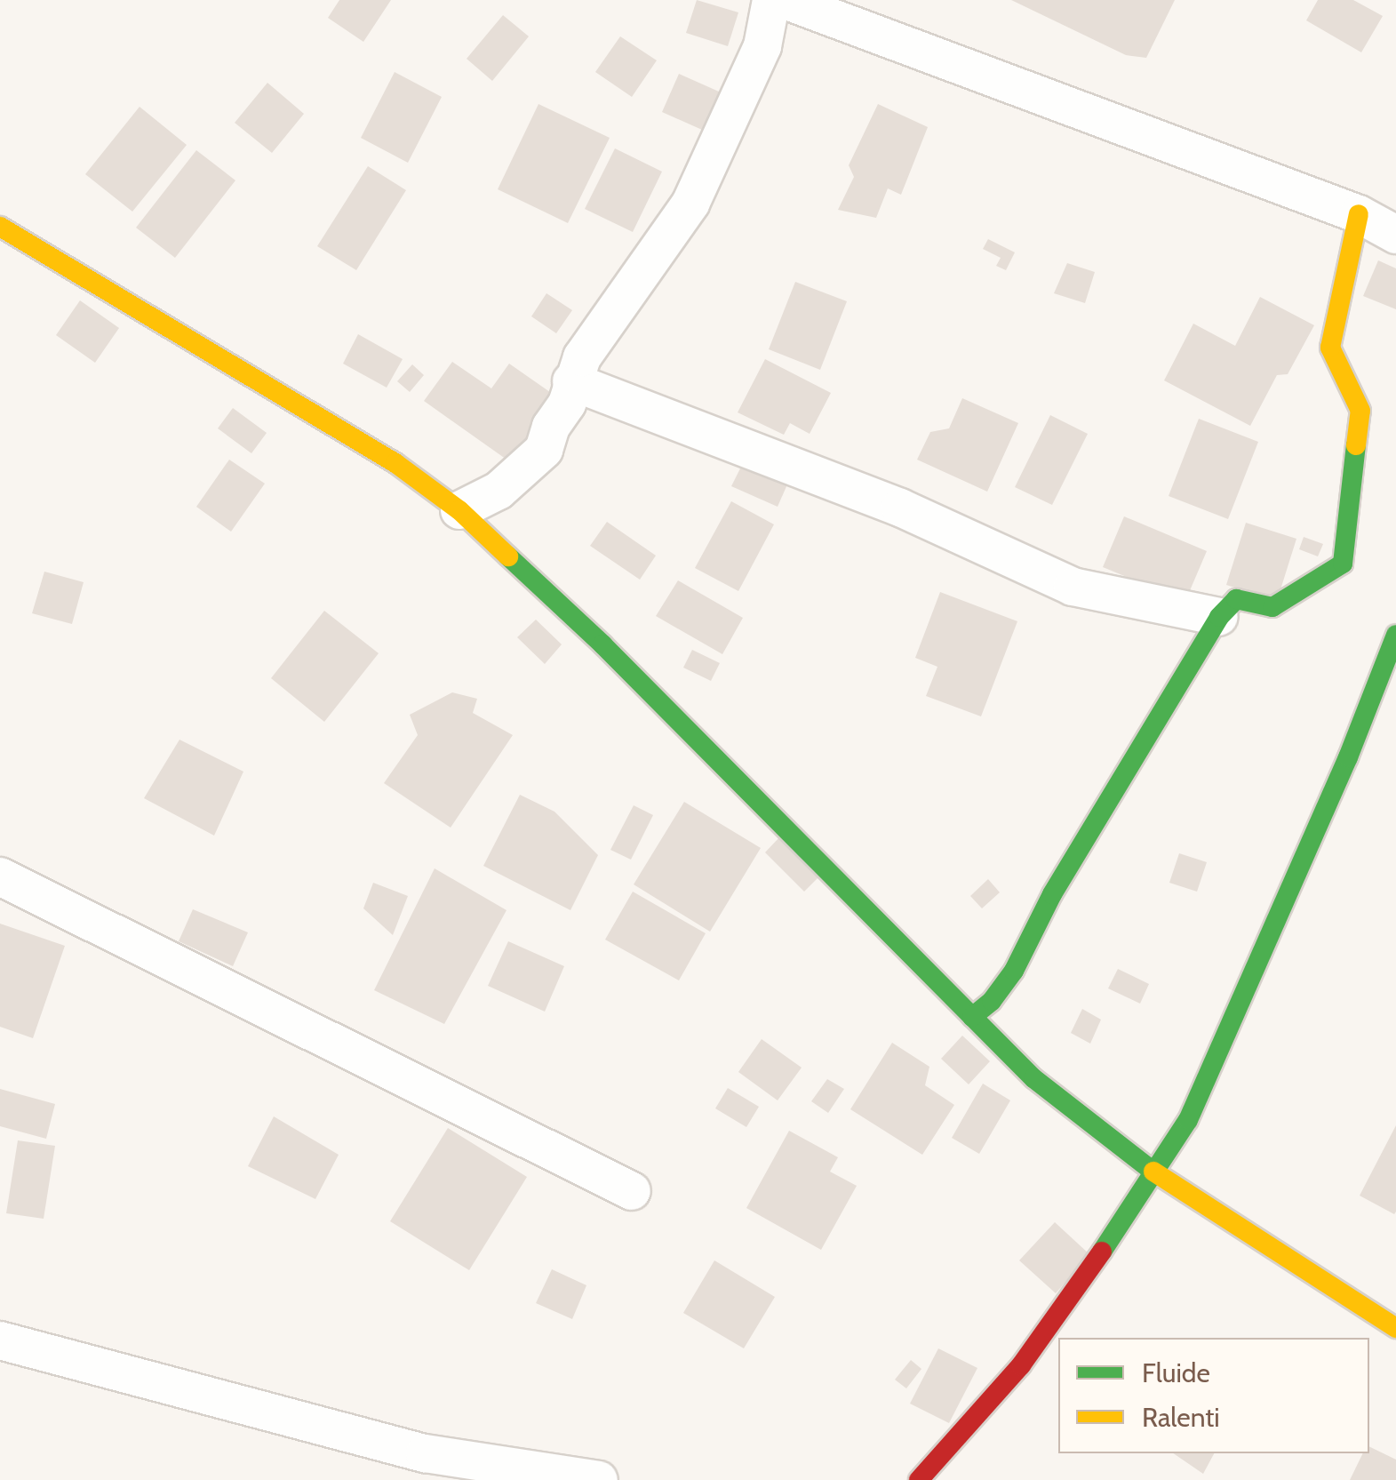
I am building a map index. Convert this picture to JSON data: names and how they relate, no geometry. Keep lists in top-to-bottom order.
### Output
{
  "legend": ["Fluide", "Ralenti"]
}
